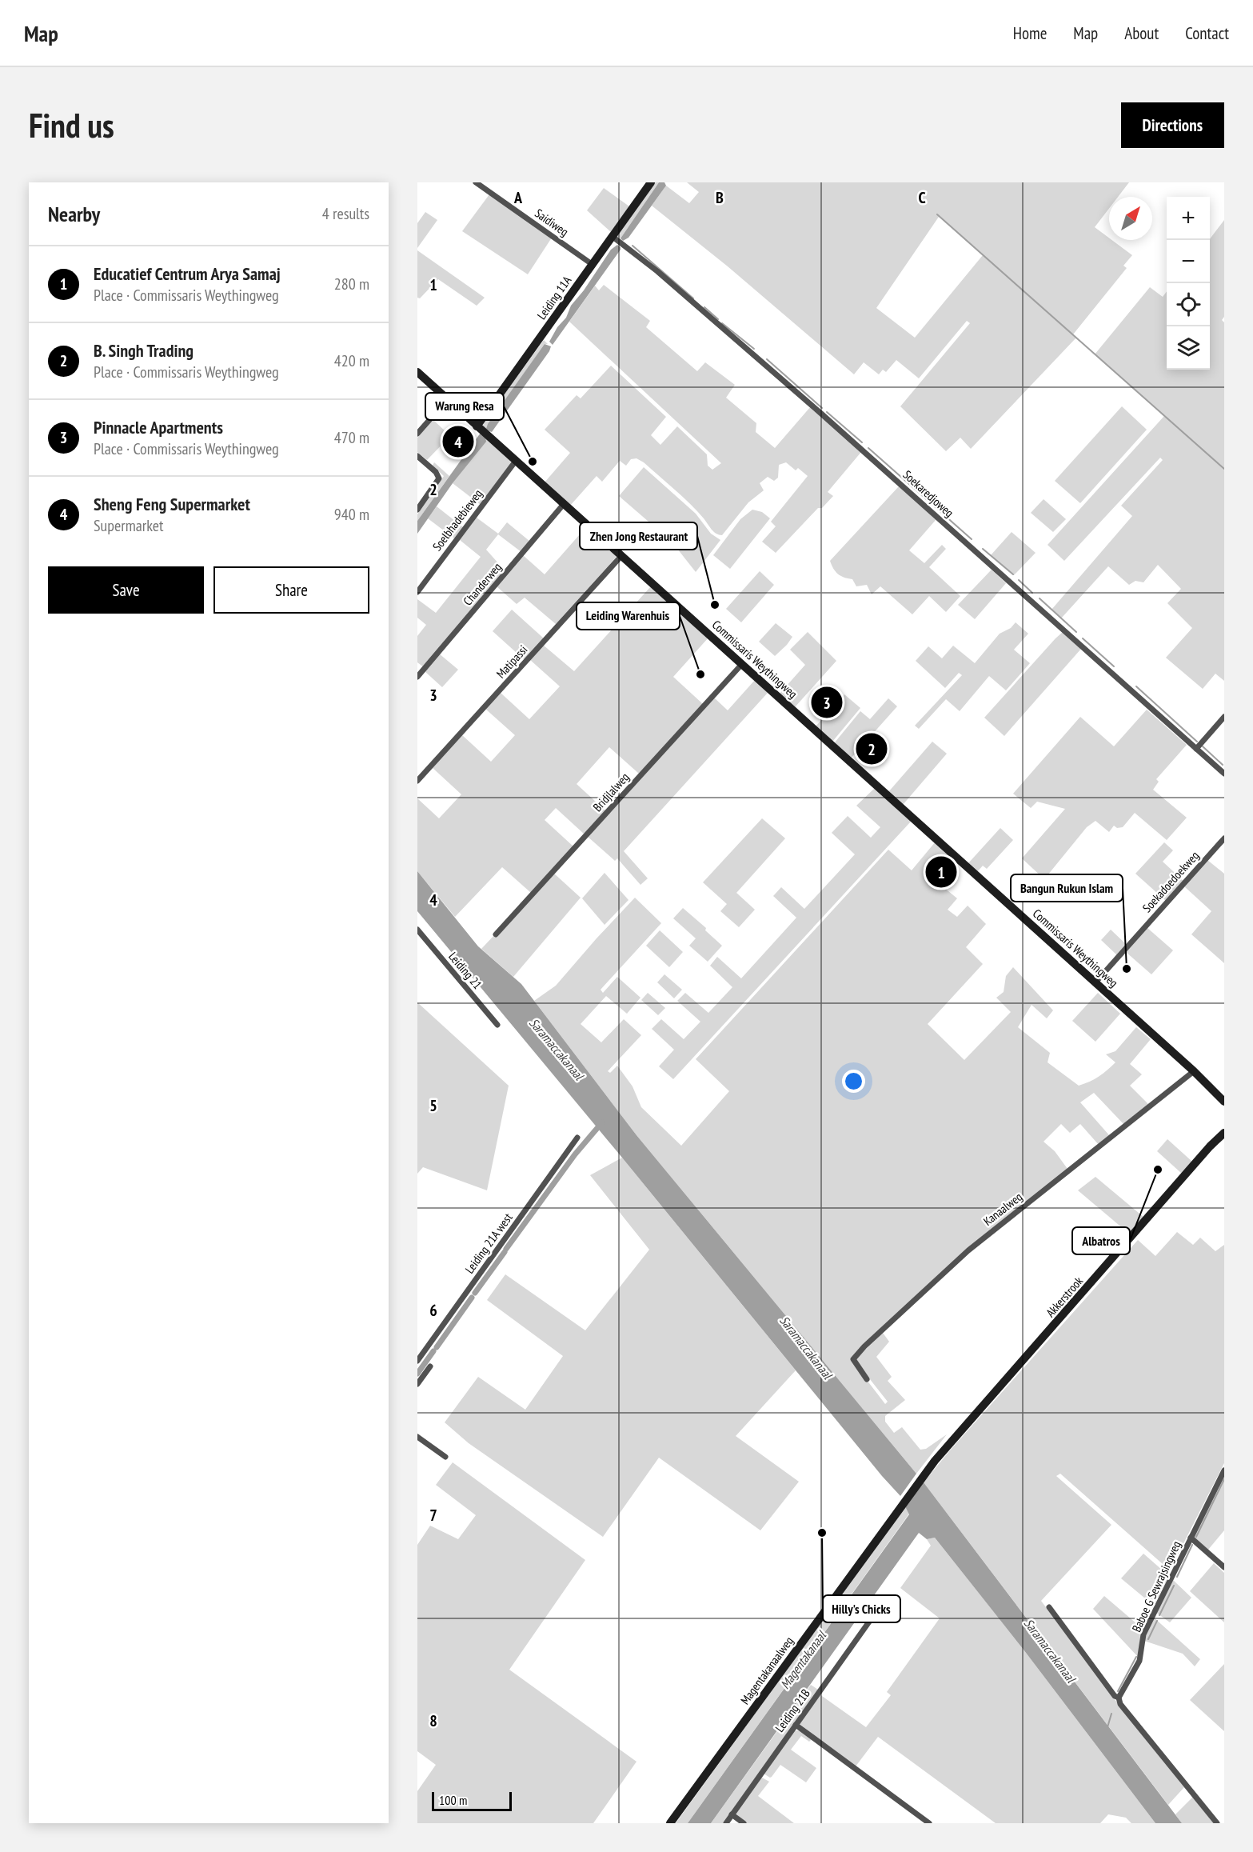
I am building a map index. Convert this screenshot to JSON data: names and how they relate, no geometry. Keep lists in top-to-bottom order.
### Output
{
  "streets": {
    "street": [
      "Saidiweg",
      "Leiding 11A",
      "Soekaredjoweg",
      "Soelbhadebieweg",
      "Chanderweg",
      "Commissaris Weythingweg",
      "Matipassi",
      "Bridjlalweg",
      "Soekadoedoekweg",
      "Leiding 21",
      "Kanaalweg",
      "Leiding 21A west",
      "Akkerstrook",
      "Baboe G Sewrajsingweg",
      "Magentakanaalweg",
      "Leiding 21B"
    ]
  },
  "crossings": [
    ["Saidiweg", "Leiding 11A"],
    ["Leiding 11A", "Soekaredjoweg"],
    ["Leiding 11A", "Commissaris Weythingweg"],
    ["Soelbhadebieweg", "Commissaris Weythingweg"],
    ["Chanderweg", "Commissaris Weythingweg"],
    ["Commissaris Weythingweg", "Matipassi"],
    ["Commissaris Weythingweg", "Bridjlalweg"],
    ["Commissaris Weythingweg", "Soekadoedoekweg"],
    ["Commissaris Weythingweg", "Kanaalweg"],
    ["Akkerstrook", "Magentakanaalweg"]
  ],
  "water": ["Saramaccakanaal", "Magentakanaal"],
  "places": [
    "Warung Resa",
    "Zhen Jong Restaurant",
    "Leiding Warenhuis",
    "Bangun Rukun Islam",
    "Albatros",
    "Hilly's Chicks"
  ],
  "scale_bar": "100 m",
  "north": "top right",
  "page": {
    "header": "Map",
    "nav": [
      "Home",
      "Map",
      "About",
      "Contact"
    ],
    "buttons": [
      "Directions",
      ["Save", "Share"]
    ],
    "title": "Find us",
    "heading": ["Nearby", "4 results"],
    "map_buttons": ["+", "−"],
    "list": [
      {
        "mark": "1",
        "name": "Educatief Centrum Arya Samaj",
        "note": "Place · Commissaris Weythingweg",
        "value": "280 m"
      },
      {
        "mark": "2",
        "name": "B. Singh Trading",
        "note": "Place · Commissaris Weythingweg",
        "value": "420 m"
      },
      {
        "mark": "3",
        "name": "Pinnacle Apartments",
        "note": "Place · Commissaris Weythingweg",
        "value": "470 m"
      },
      {
        "mark": "4",
        "name": "Sheng Feng Supermarket",
        "note": "Supermarket",
        "value": "940 m"
      }
    ],
    "pins": [
      "4",
      "3",
      "2",
      "1"
    ],
    "scale": "100 m"
  },
  "grid": {
    "columns": ["A", "B", "C"],
    "rows": [
      "1",
      "2",
      "3",
      "4",
      "5",
      "6",
      "7",
      "8"
    ]
  }
}
